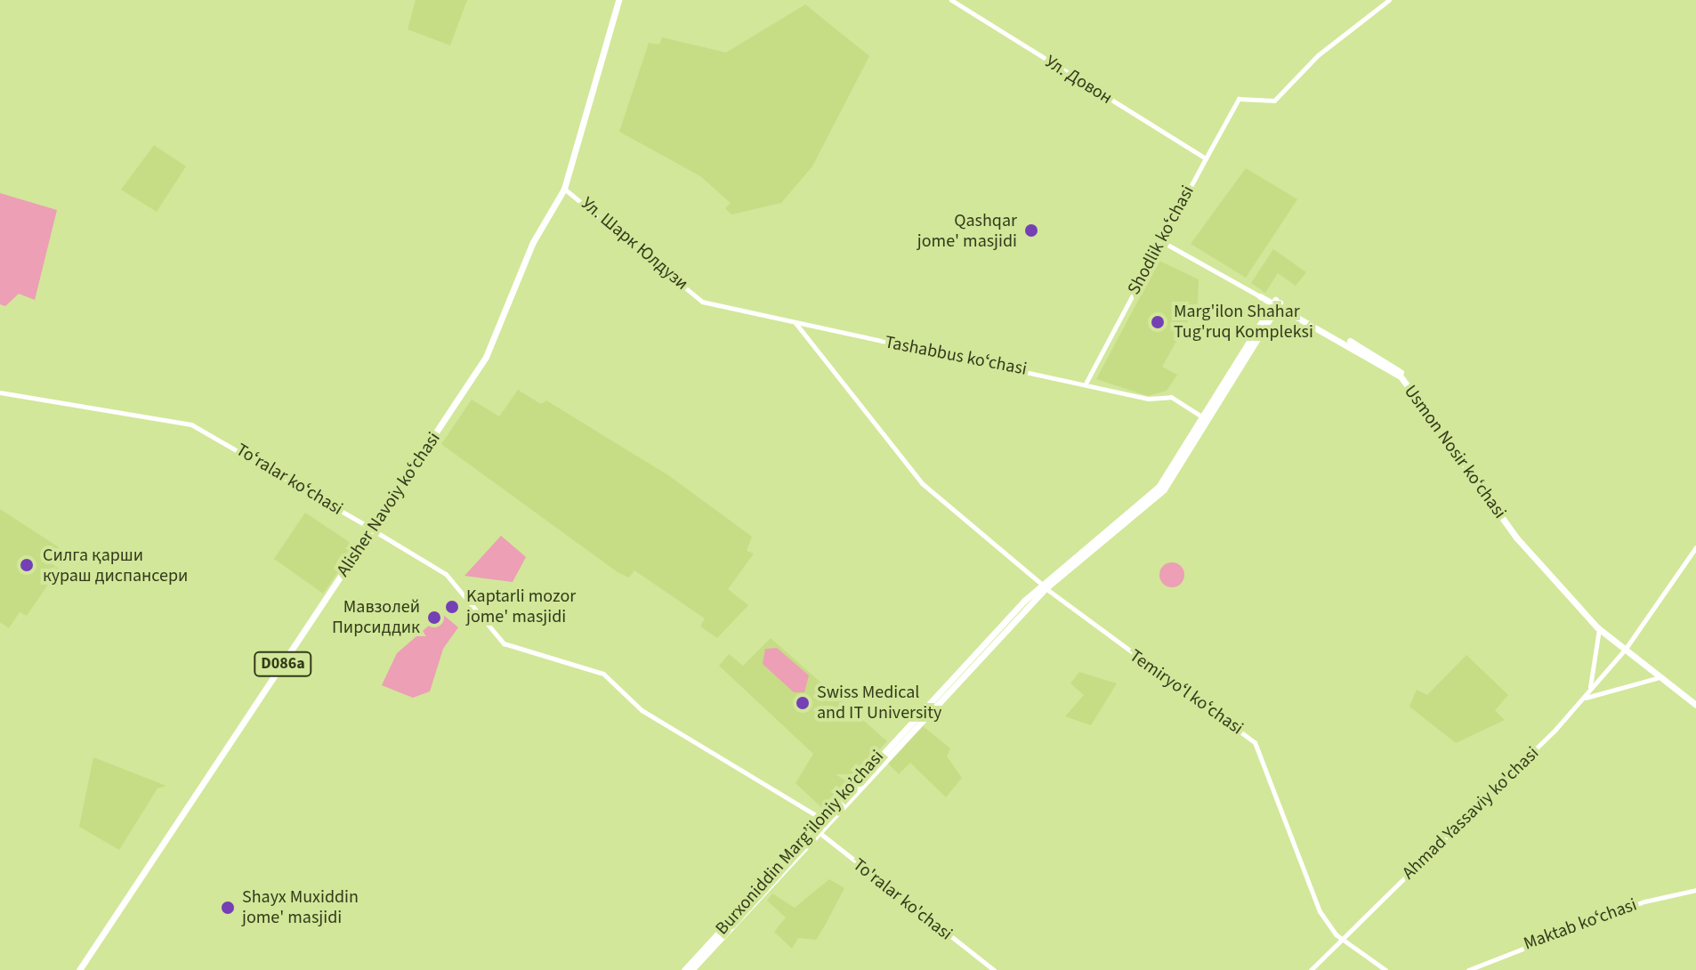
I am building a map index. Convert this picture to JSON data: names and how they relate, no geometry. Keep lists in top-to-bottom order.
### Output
{
  "streets": {
    "main road": [
      "Usmon Nosir ko‘chasi",
      "Alisher Navoiy koʻchasi",
      "D086a",
      "Burxoniddin Marg’iloniy ko’chasi"
    ],
    "street": [
      "Ул. Довон",
      "Shodlik koʻchasi",
      "Ул. Шарк Юлдузи",
      "Tashabbus koʻchasi",
      "Toʻralar koʻchasi",
      "Temiryoʻl koʻchasi",
      "Ahmad Yassaviy ko'chasi",
      "To'ralar ko'chasi",
      "Maktab koʻchasi"
    ]
  },
  "crossings": [
    ["Ул. Довон", "Shodlik koʻchasi"],
    ["Shodlik koʻchasi", "Tashabbus koʻchasi"],
    ["Shodlik koʻchasi", "Usmon Nosir ko‘chasi"],
    ["Ул. Шарк Юлдузи", "Tashabbus koʻchasi"],
    ["Ул. Шарк Юлдузи", "Alisher Navoiy koʻchasi"],
    ["Tashabbus koʻchasi", "Temiryoʻl koʻchasi"],
    ["Tashabbus koʻchasi", "Burxoniddin Marg’iloniy ko’chasi"],
    ["Usmon Nosir ko‘chasi", "Ahmad Yassaviy ko'chasi"],
    ["Usmon Nosir ko‘chasi", "Burxoniddin Marg’iloniy ko’chasi"],
    ["Toʻralar koʻchasi", "Alisher Navoiy koʻchasi"],
    ["Toʻralar koʻchasi", "Burxoniddin Marg’iloniy ko’chasi"],
    ["Temiryoʻl koʻchasi", "Ahmad Yassaviy ko'chasi"],
    ["Temiryoʻl koʻchasi", "Burxoniddin Marg’iloniy ko’chasi"],
    ["Burxoniddin Marg’iloniy ko’chasi", "To'ralar ko'chasi"]
  ],
  "places": [
    "Qashqar jome' masjidi",
    "Marg'ilon Shahar Tug'ruq Kompleksi",
    "Силга қарши кураш диспансери",
    "Kaptarli mozor jome' masjidi",
    "Мавзолей Пирсиддик",
    "Swiss Medical and IT University",
    "Shayx Muxiddin jome' masjidi"
  ]
}
